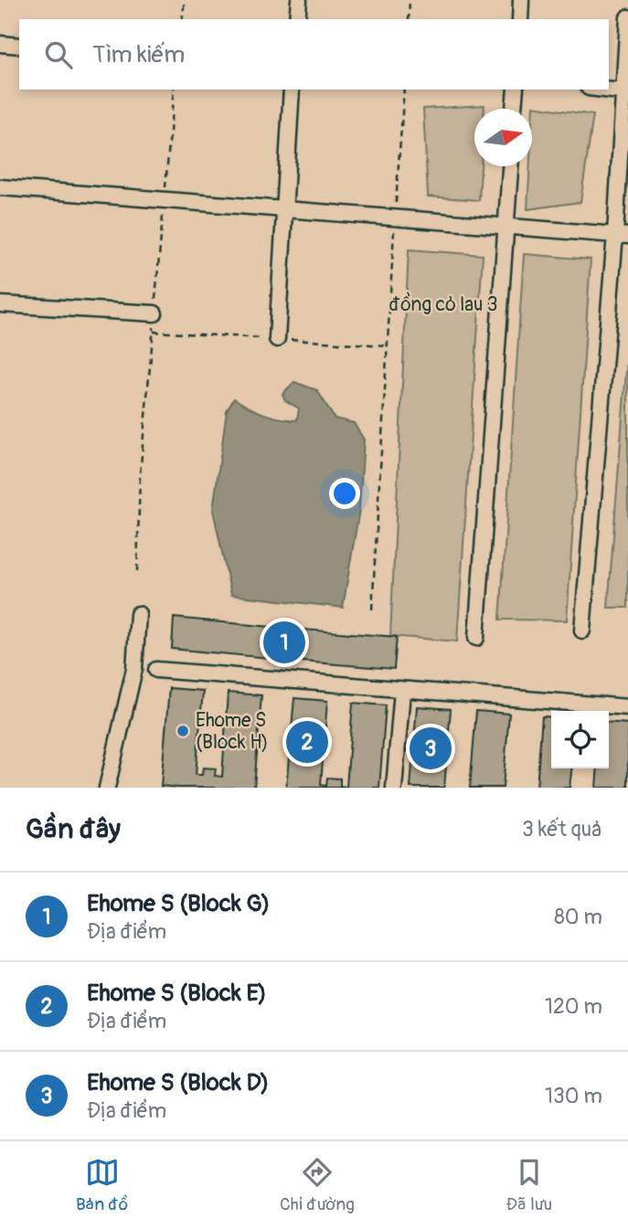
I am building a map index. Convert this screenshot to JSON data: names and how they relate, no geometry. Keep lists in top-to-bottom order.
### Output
{
  "parks": ["đồng cỏ lau 3"],
  "places": ["Ehome S (Block H)"],
  "north": "right",
  "page": {
    "search": "Tìm kiếm",
    "pins": ["1", "2", "3"],
    "heading": ["Gần đây", "3 kết quả"],
    "list": [
      {
        "mark": "1",
        "name": "Ehome S (Block G)",
        "note": "Địa điểm",
        "value": "80 m"
      },
      {
        "mark": "2",
        "name": "Ehome S (Block E)",
        "note": "Địa điểm",
        "value": "120 m"
      },
      {
        "mark": "3",
        "name": "Ehome S (Block D)",
        "note": "Địa điểm",
        "value": "130 m"
      }
    ],
    "nav": ["Bản đồ", "Chỉ đường", "Đã lưu"]
  }
}
